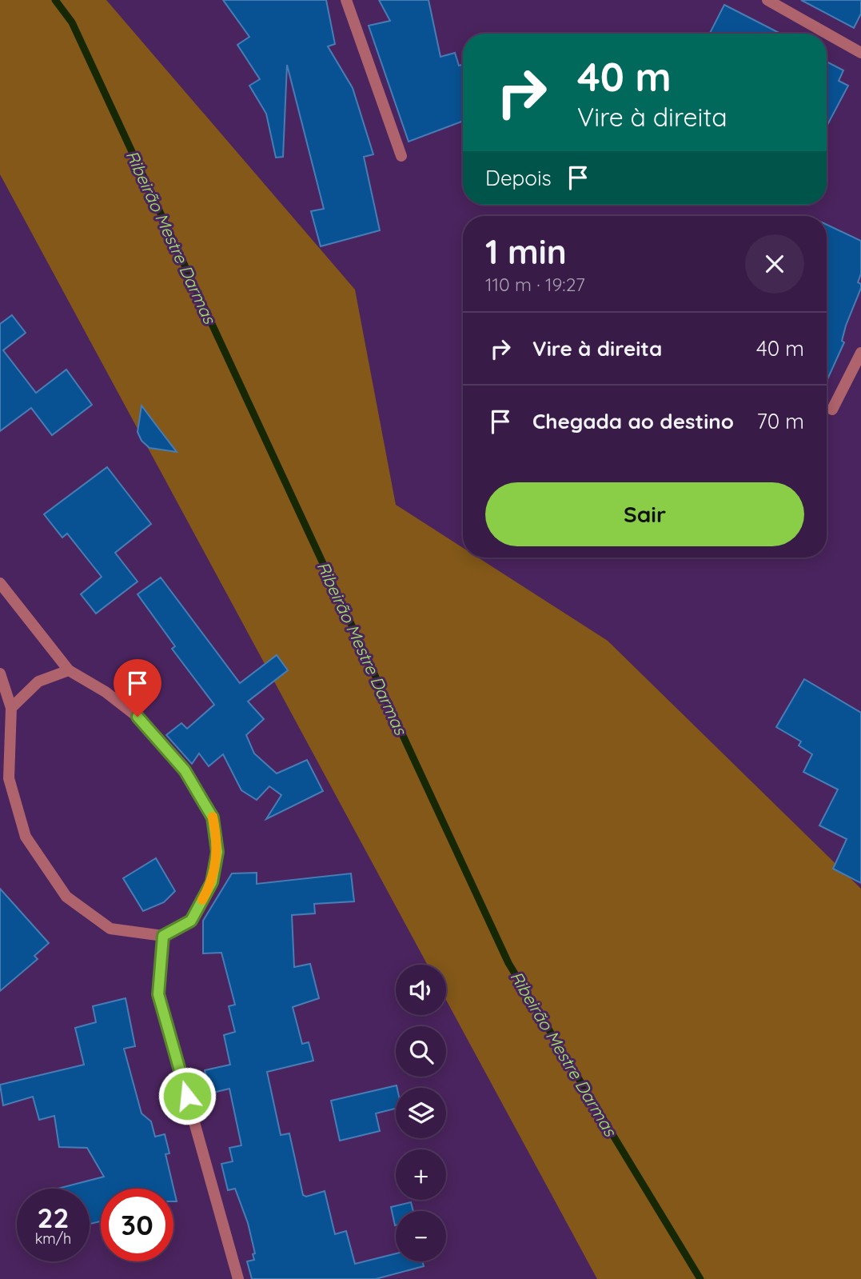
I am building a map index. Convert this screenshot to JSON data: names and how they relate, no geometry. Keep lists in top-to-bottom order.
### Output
{
  "water": ["Ribeirão Mestre Darmas"],
  "page": {
    "turn": ["40 m", "Vire à direita"],
    "then": "Depois",
    "heading": ["1 min", "110 m · 19:27"],
    "list": [
      {
        "name": "Vire à direita",
        "value": "40 m"
      },
      {
        "name": "Chegada ao destino",
        "value": "70 m"
      }
    ],
    "buttons": "Sair",
    "map_buttons": ["+", "−"],
    "speed": "22 km/h",
    "limit": "30"
  }
}
